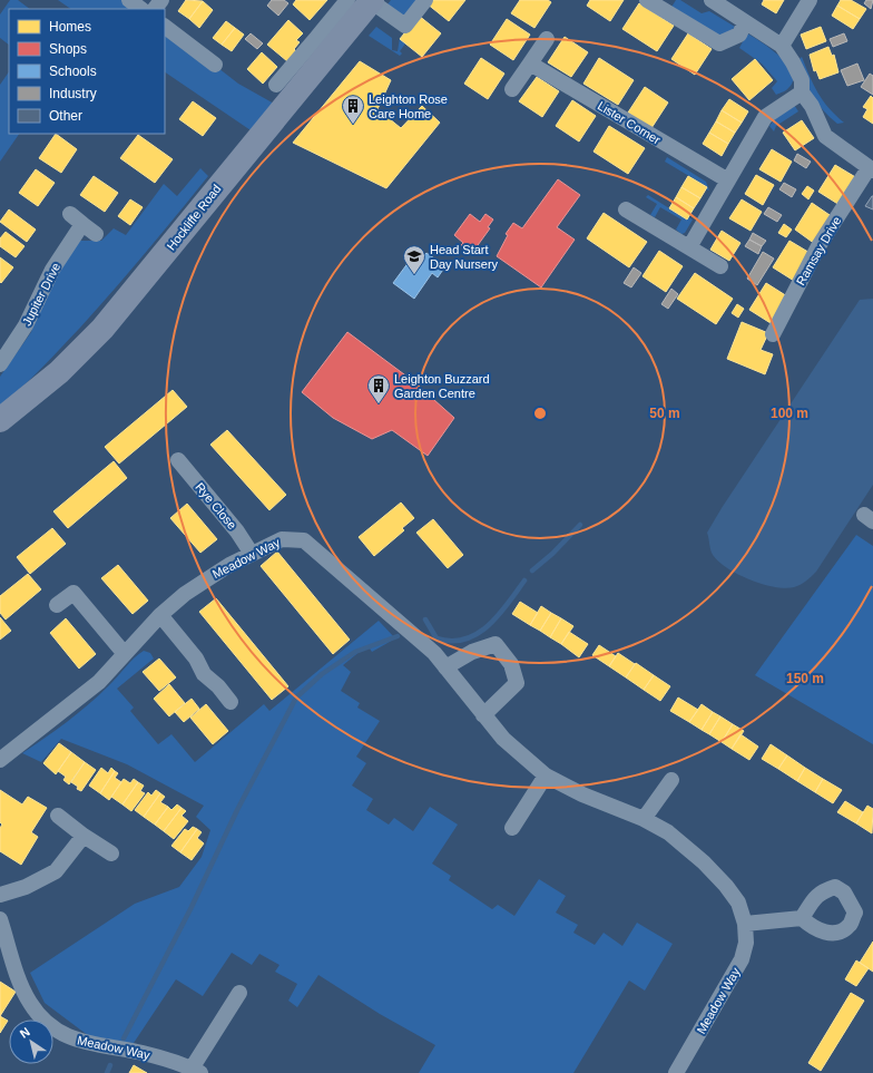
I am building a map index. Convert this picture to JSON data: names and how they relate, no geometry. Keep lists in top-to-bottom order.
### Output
{
  "streets": {
    "main road": ["Hockliffe Road"],
    "street": [
      "Lister Corner",
      "Ramsay Drive",
      "Jupiter Drive",
      "Rye Close",
      "Meadow Way"
    ]
  },
  "crossings": [
    ["Rye Close", "Meadow Way"]
  ],
  "places": {
    "building": ["Leighton Rose Care Home", "Leighton Buzzard Garden Centre"],
    "school or university": ["Head Start Day Nursery"]
  },
  "legend": [
    "Homes",
    "Shops",
    "Schools",
    "Industry",
    "Other"
  ],
  "north": "top left",
  "rings": ["50 m", "100 m", "150 m"]
}
